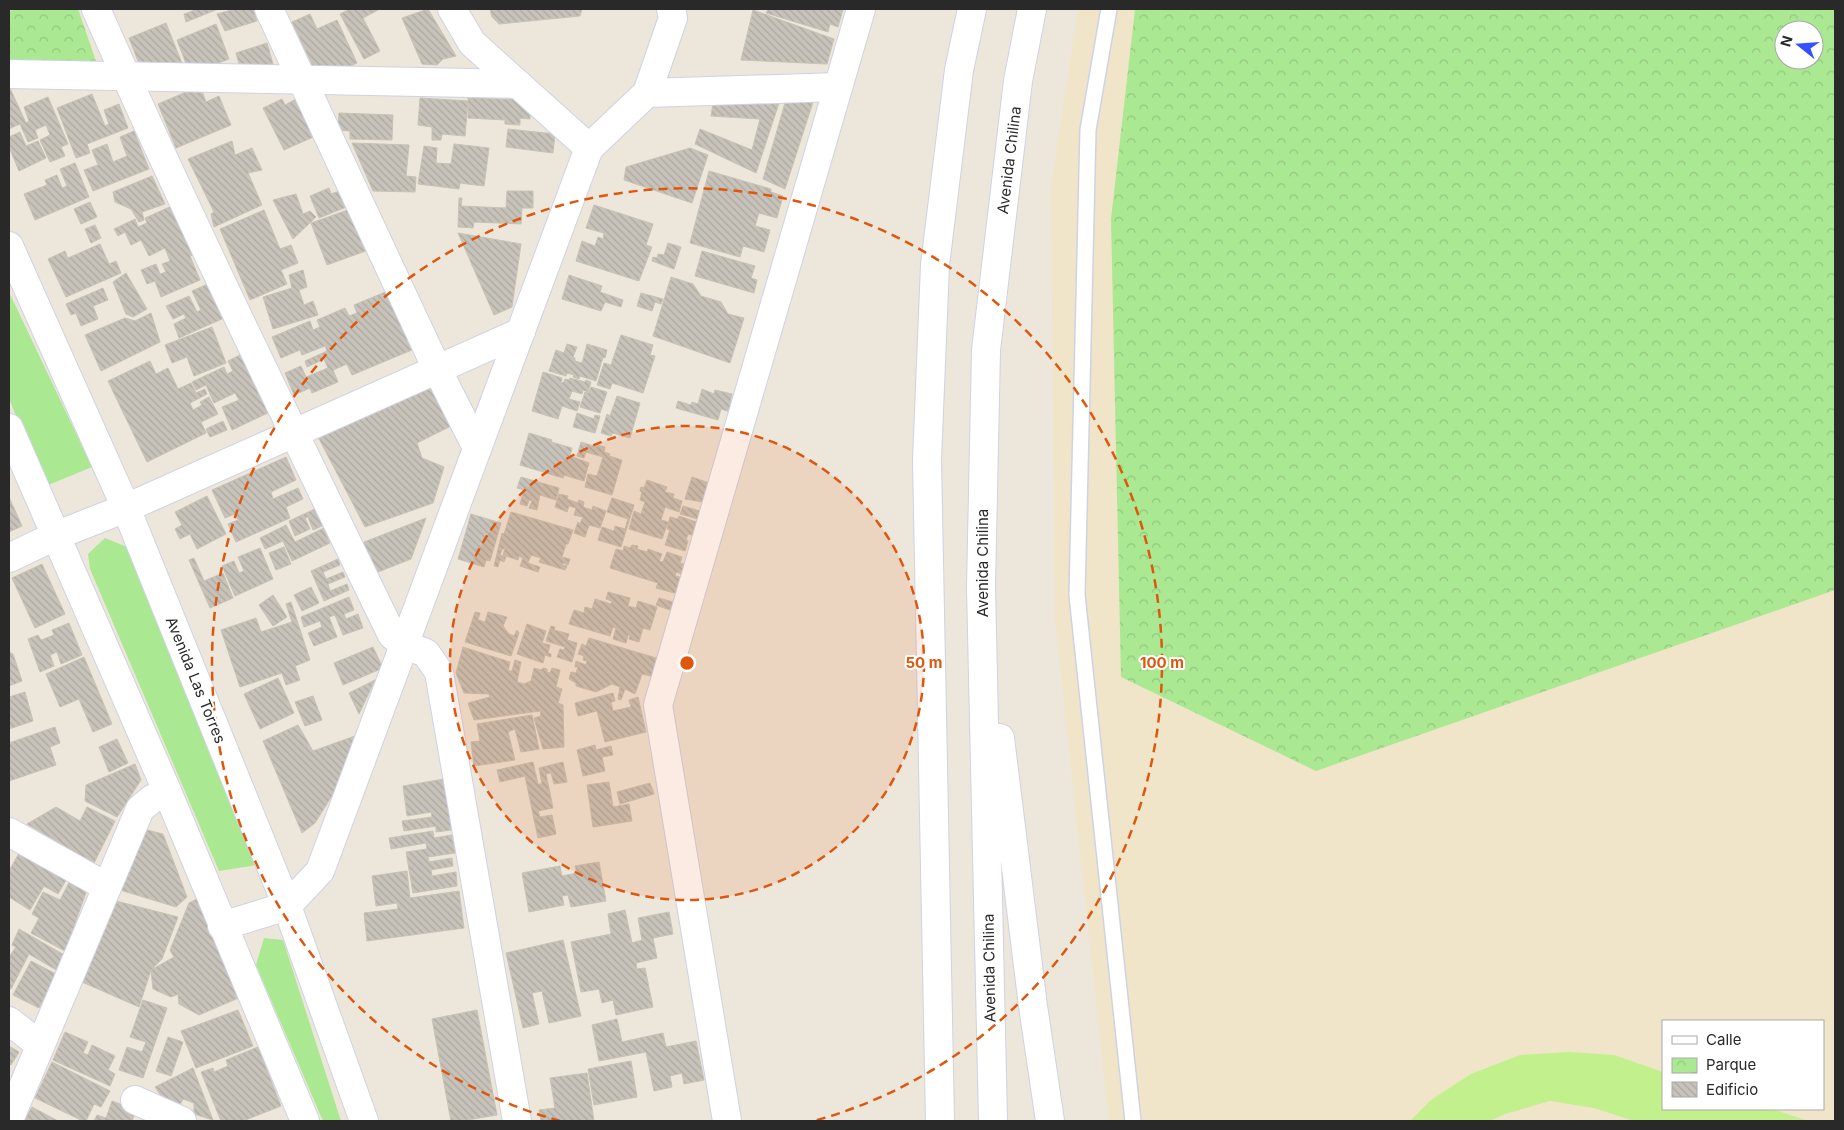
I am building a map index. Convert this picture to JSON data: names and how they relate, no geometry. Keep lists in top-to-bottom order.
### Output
{
  "streets": {
    "street": ["Avenida Chilina", "Avenida Las Torres"]
  },
  "legend": ["Calle", "Parque", "Edificio"],
  "north": "left",
  "rings": ["50 m", "100 m"]
}
